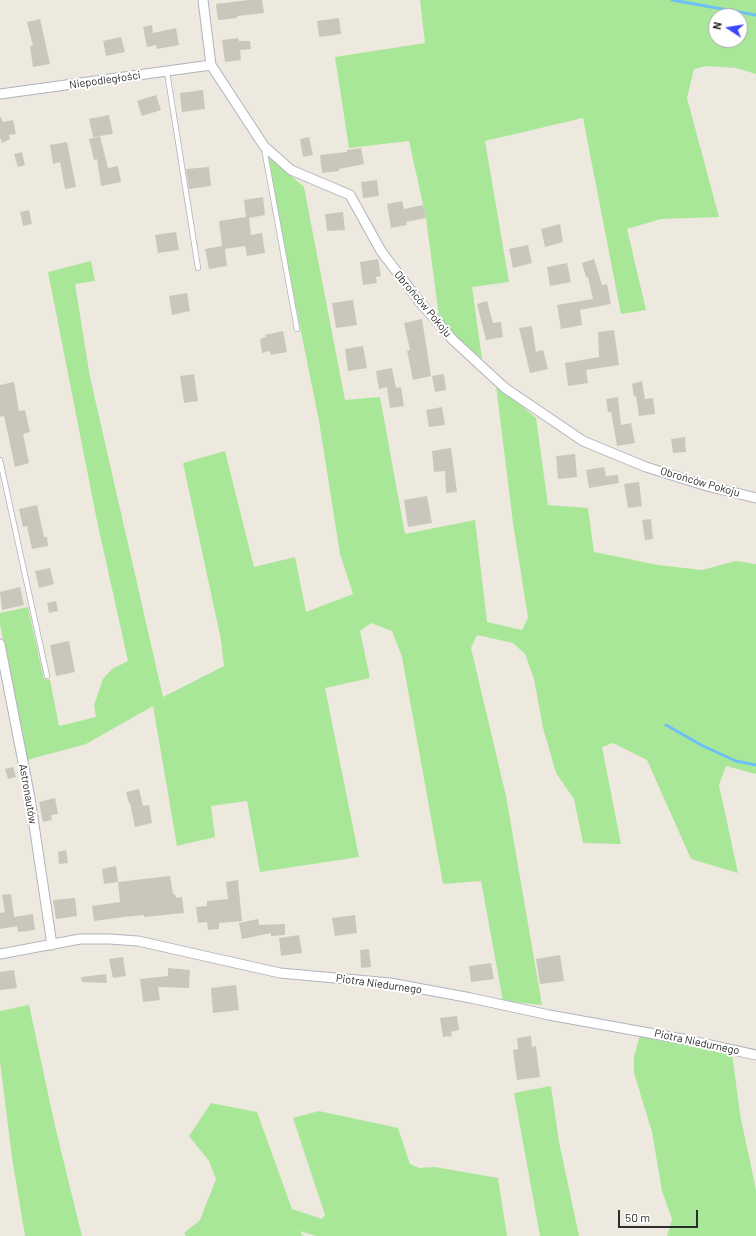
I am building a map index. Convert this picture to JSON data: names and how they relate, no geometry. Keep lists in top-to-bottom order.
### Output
{
  "streets": {
    "street": [
      "Niepodległości",
      "Obrońców Pokoju",
      "Astronautów",
      "Piotra Niedurnego"
    ]
  },
  "crossings": [
    ["Niepodległości", "Obrońców Pokoju"],
    ["Astronautów", "Piotra Niedurnego"]
  ],
  "scale_bar": "50 m",
  "north": "left"
}
